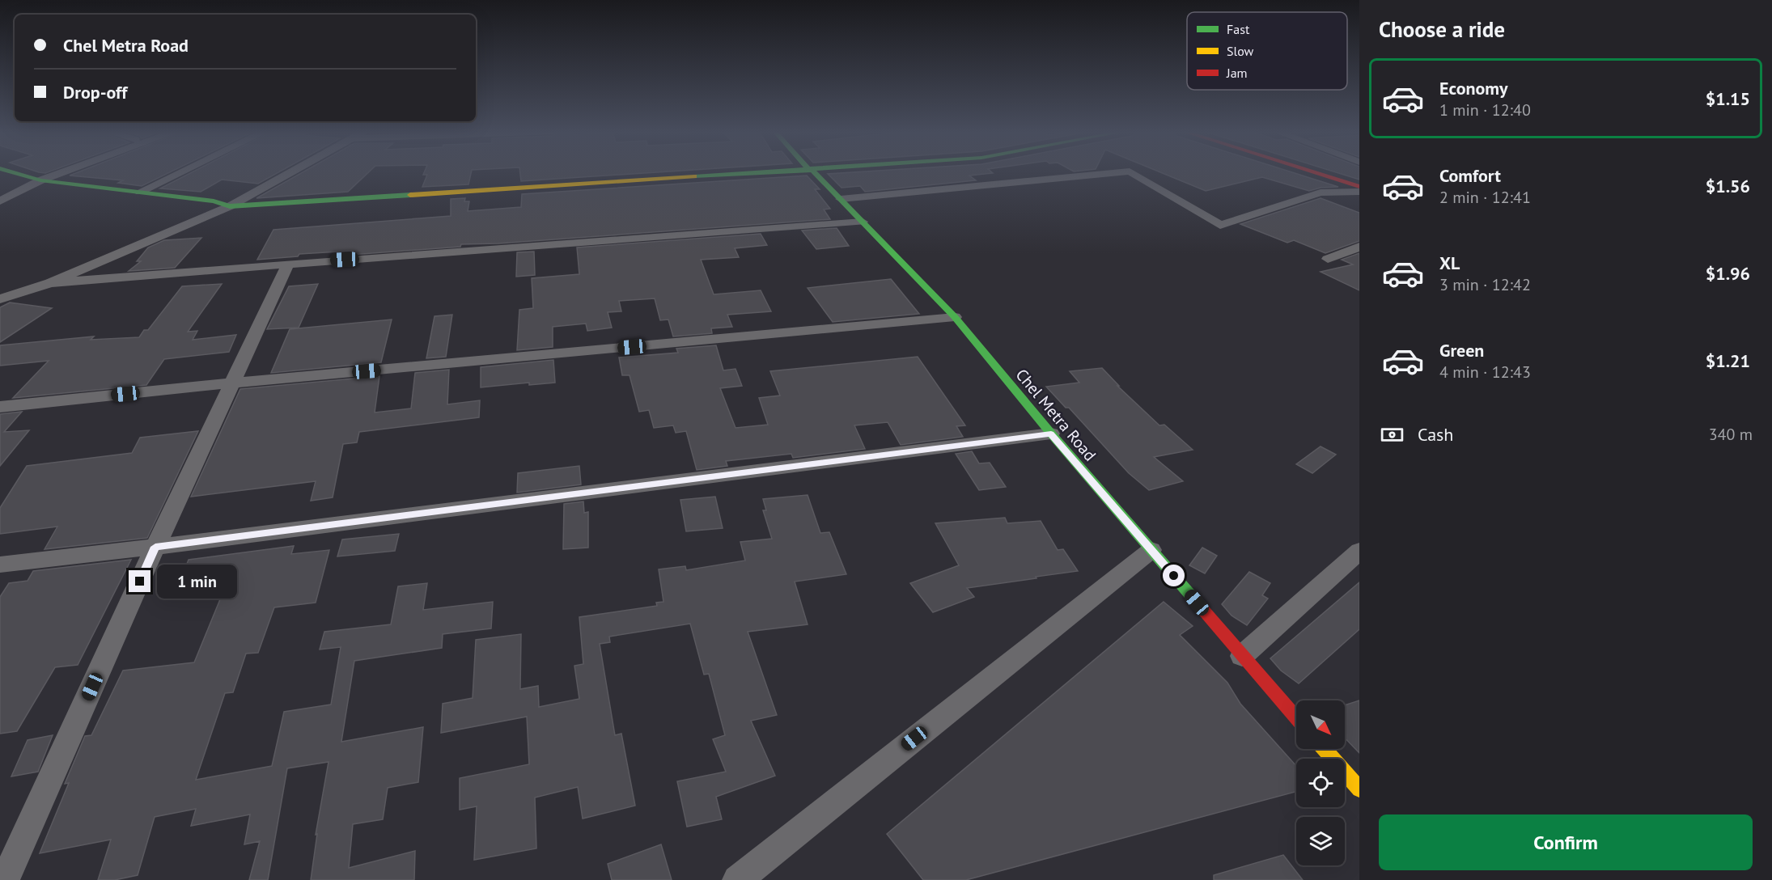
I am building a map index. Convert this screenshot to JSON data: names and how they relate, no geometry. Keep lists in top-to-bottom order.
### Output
{
  "streets": {
    "street": ["Chel Metra Road"]
  },
  "legend": ["Fast", "Slow", "Jam"],
  "north": "bottom right",
  "page": {
    "heading": "Choose a ride",
    "banner": ["Chel Metra Road", "Drop-off"],
    "list": [
      {
        "name": "Economy",
        "note": "1 min · 12:40",
        "value": "$1.15"
      },
      {
        "name": "Comfort",
        "note": "2 min · 12:41",
        "value": "$1.56"
      },
      {
        "name": "XL",
        "note": "3 min · 12:42",
        "value": "$1.96"
      },
      {
        "name": "Green",
        "note": "4 min · 12:43",
        "value": "$1.21"
      }
    ],
    "pay": ["Cash", "340 m"],
    "bubble": "1 min",
    "buttons": "Confirm"
  }
}
